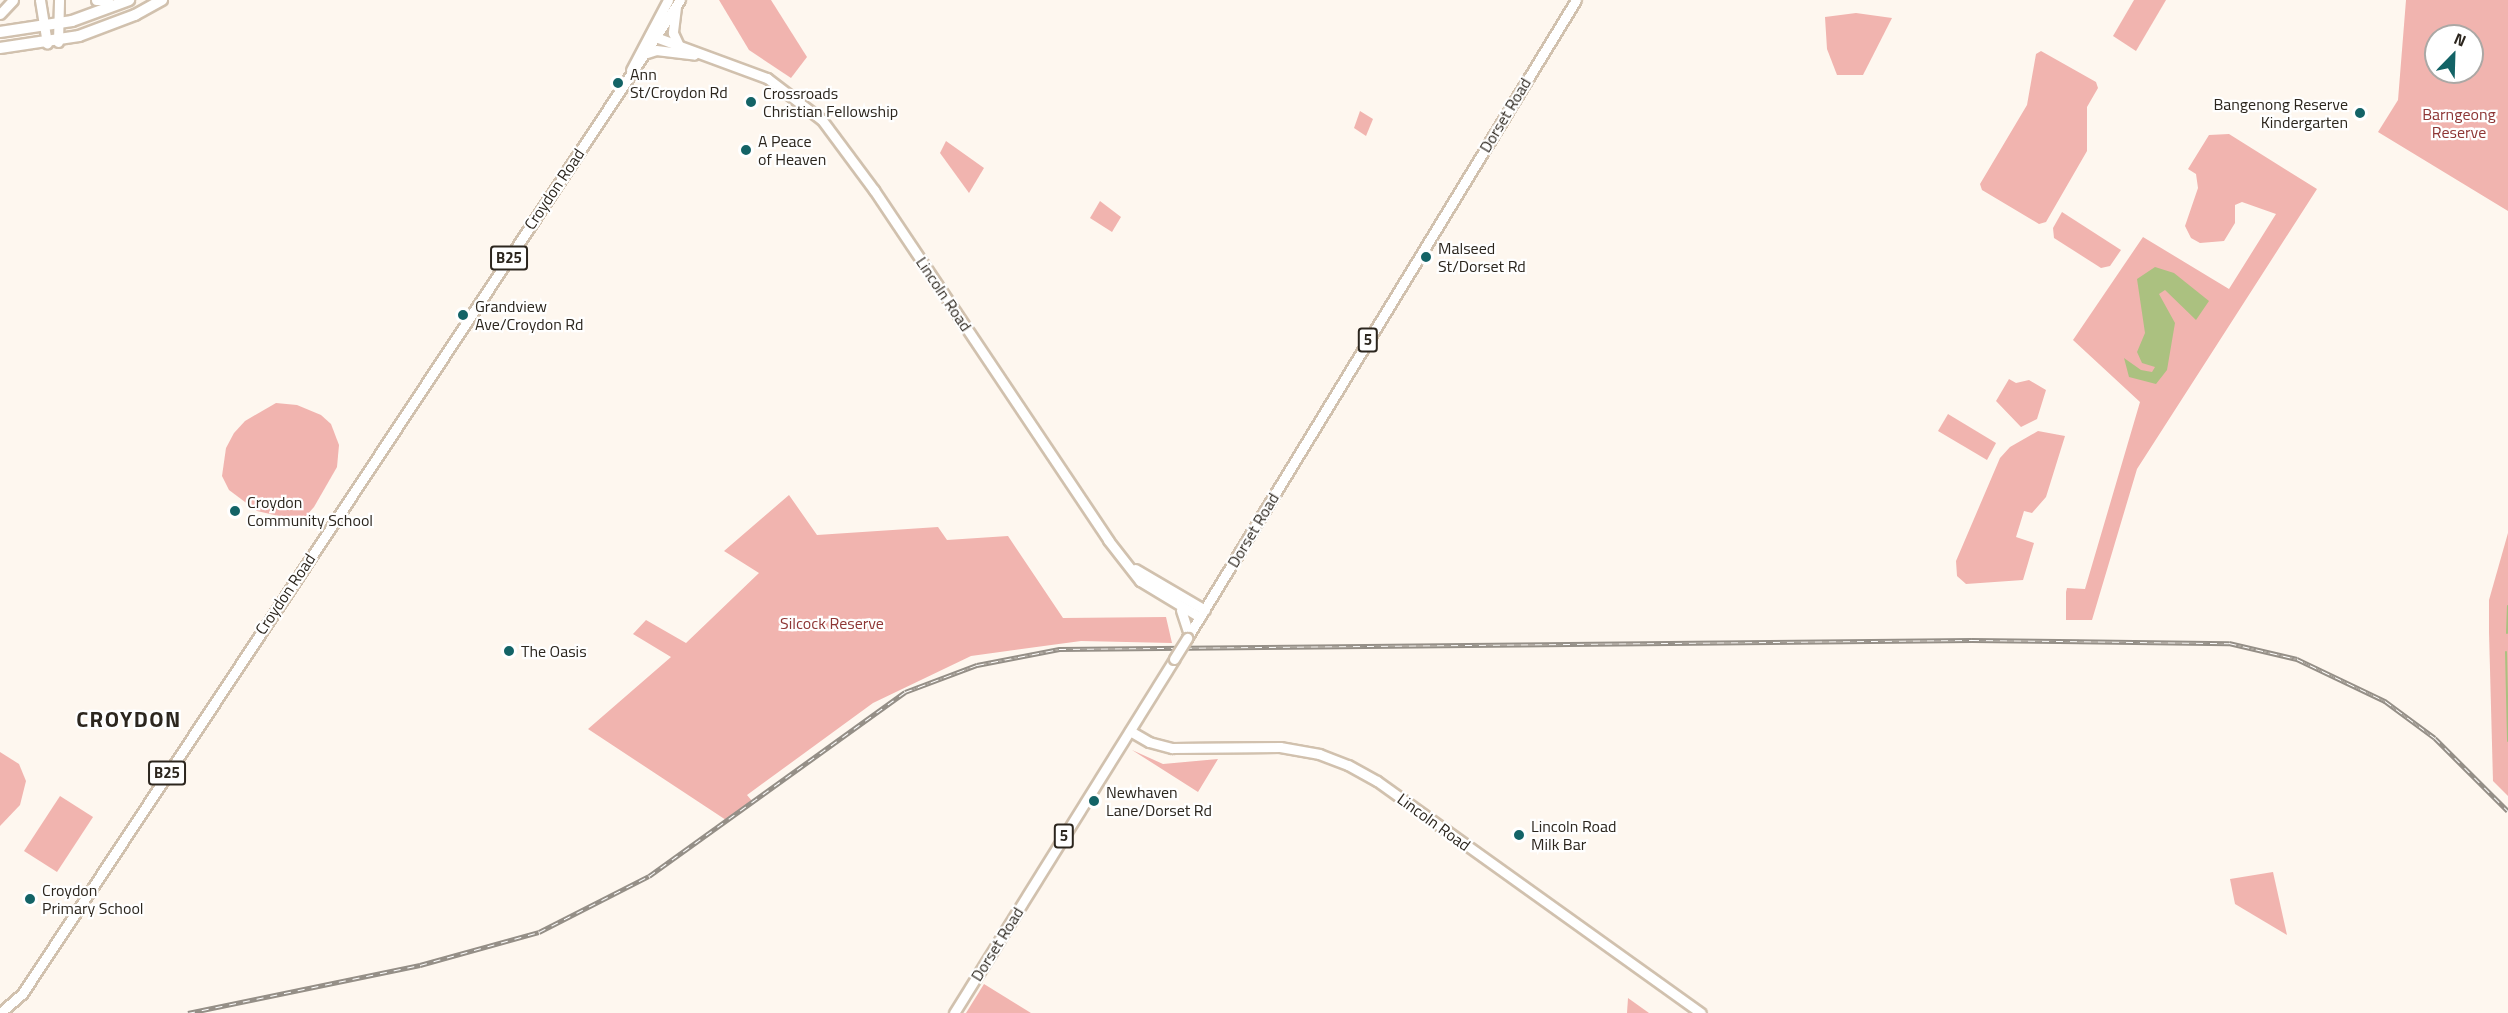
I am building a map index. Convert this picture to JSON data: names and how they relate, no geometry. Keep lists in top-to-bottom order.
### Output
{
  "streets": {
    "main road": [
      "Dorset Road",
      "Croydon Road",
      "B25",
      "Lincoln Road",
      "5"
    ]
  },
  "crossings": [
    ["Dorset Road", "Lincoln Road"],
    ["Croydon Road", "Lincoln Road"]
  ],
  "districts": ["CROYDON"],
  "parks": ["Barngeong Reserve", "Silcock Reserve"],
  "places": [
    "Ann St/Croydon Rd",
    "Crossroads Christian Fellowship",
    "Bangenong Reserve Kindergarten",
    "A Peace of Heaven",
    "Malseed St/Dorset Rd",
    "Grandview Ave/Croydon Rd",
    "Croydon Community School",
    "The Oasis",
    "Newhaven Lane/Dorset Rd",
    "Lincoln Road Milk Bar",
    "Croydon Primary School"
  ],
  "north": "top right"
}
